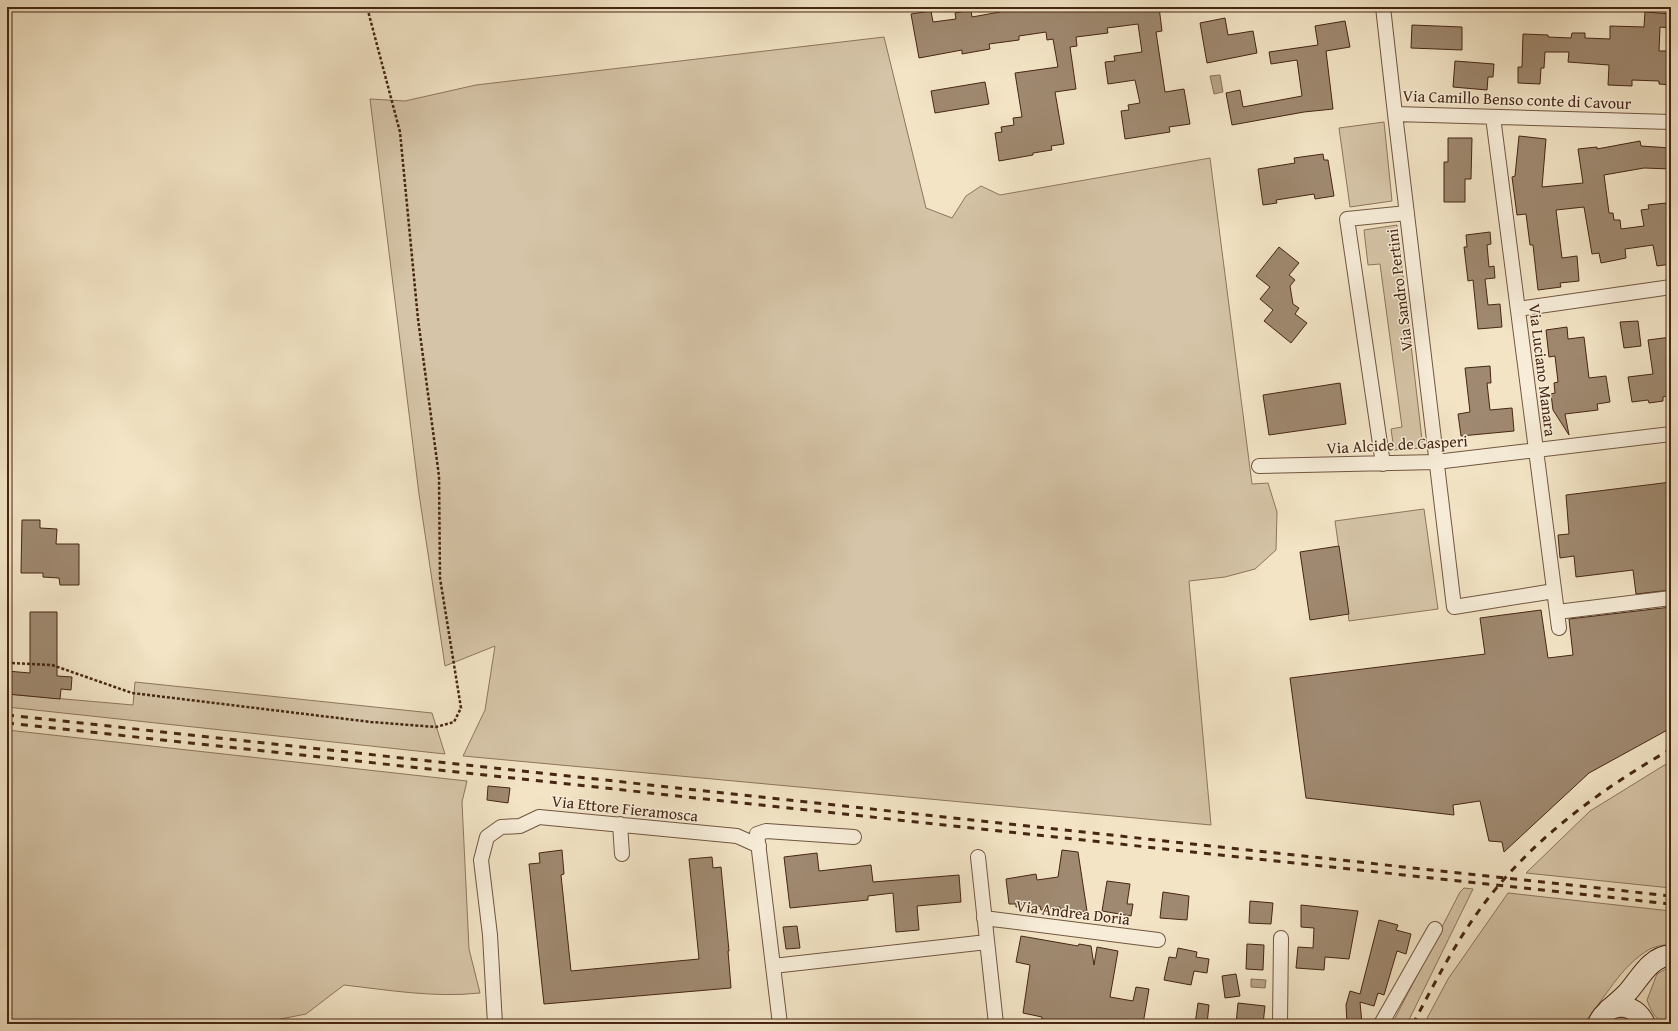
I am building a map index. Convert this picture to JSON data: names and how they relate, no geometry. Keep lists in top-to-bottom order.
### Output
{
  "streets": {
    "street": [
      "Via Camillo Benso conte di Cavour",
      "Via Sandro Pertini",
      "Via Luciano Manara",
      "Via Alcide de Gasperi",
      "Via Ettore Fieramosca",
      "Via Andrea Doria"
    ]
  },
  "crossings": [
    ["Via Camillo Benso conte di Cavour", "Via Sandro Pertini"],
    ["Via Camillo Benso conte di Cavour", "Via Luciano Manara"],
    ["Via Sandro Pertini", "Via Luciano Manara"],
    ["Via Sandro Pertini", "Via Alcide de Gasperi"],
    ["Via Luciano Manara", "Via Alcide de Gasperi"]
  ]
}
